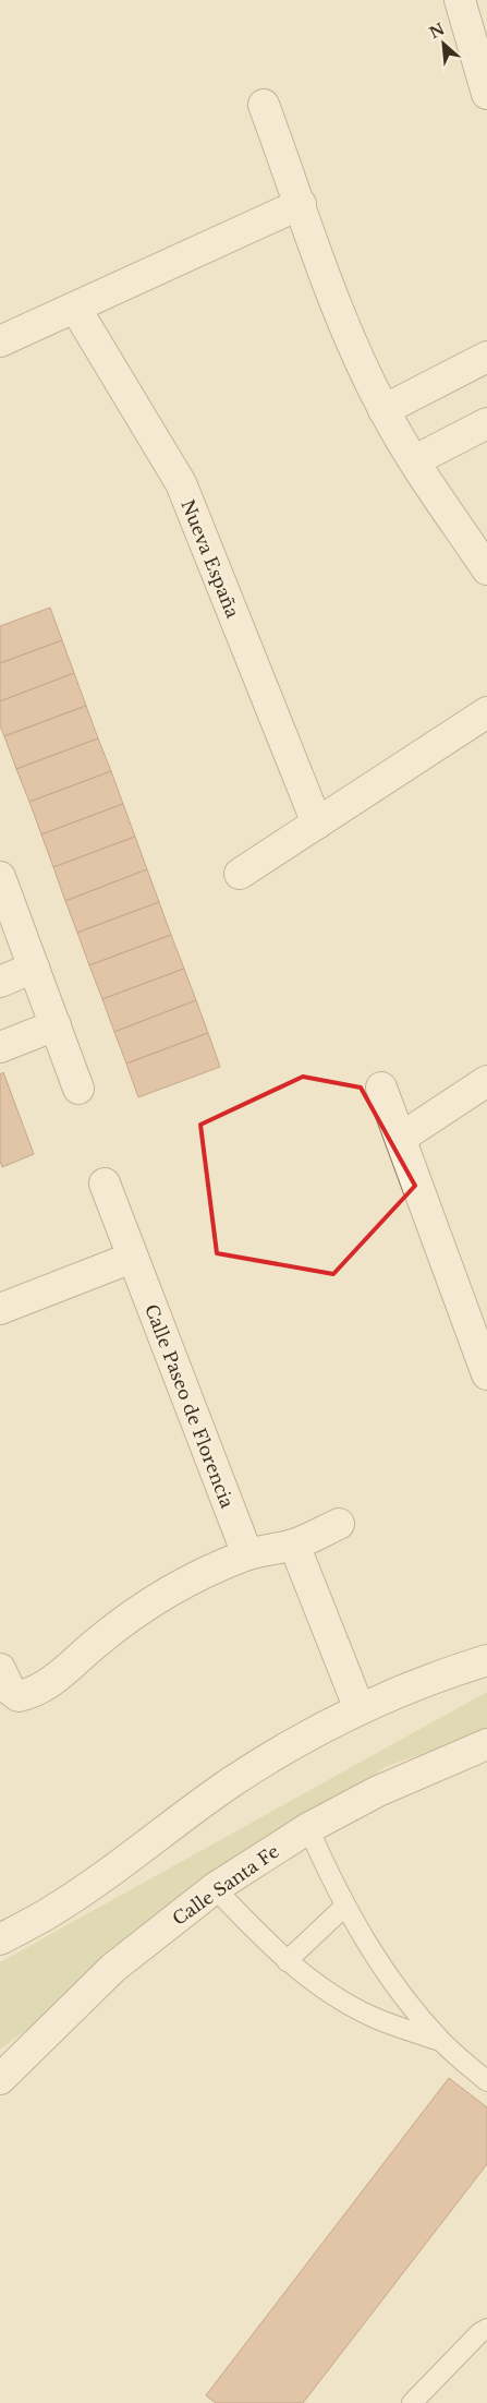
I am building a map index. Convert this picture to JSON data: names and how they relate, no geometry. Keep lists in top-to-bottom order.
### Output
{
  "streets": {
    "street": ["Nueva España", "Calle Paseo de Florencia", "Calle Santa Fe"]
  },
  "north": "top left"
}
